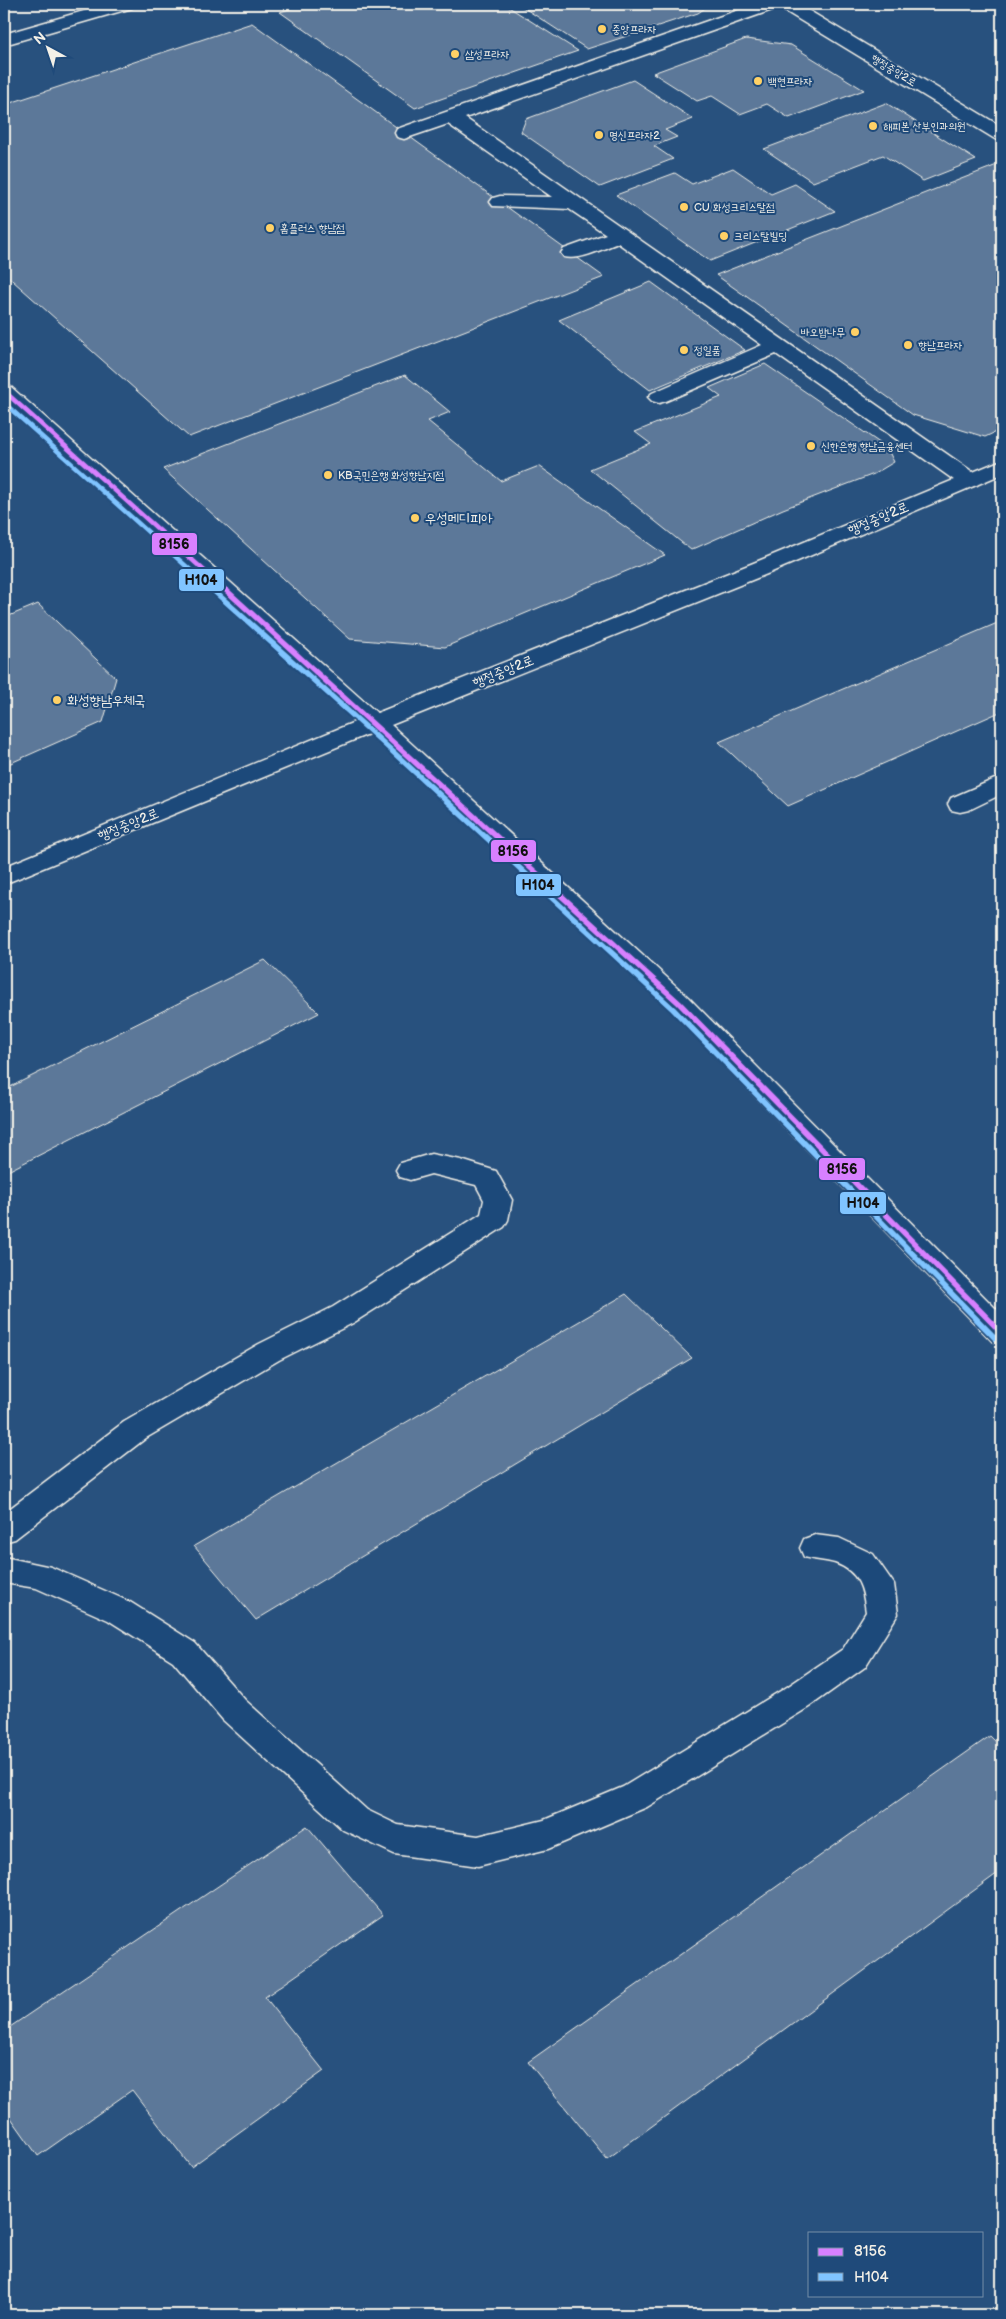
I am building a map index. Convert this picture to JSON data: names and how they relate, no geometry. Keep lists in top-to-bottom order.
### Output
{
  "streets": {
    "street": ["행정중앙2로"]
  },
  "places": [
    "중앙프라자",
    "삼성프라자",
    "백현프라자",
    "해피본 산부인과의원",
    "명신프라자2",
    "CU 화성크리스탈점",
    "홈플러스 향남점",
    "크리스탈빌딩",
    "바오밥나무",
    "향남프라자",
    "정일품",
    "신한은행 향남금융센터",
    "KB국민은행 화성향남지점",
    "우성메디피아",
    "화성향남우체국"
  ],
  "lines": ["transit line 8156", "transit line H104"],
  "legend": ["8156", "H104"],
  "north": "top left"
}
